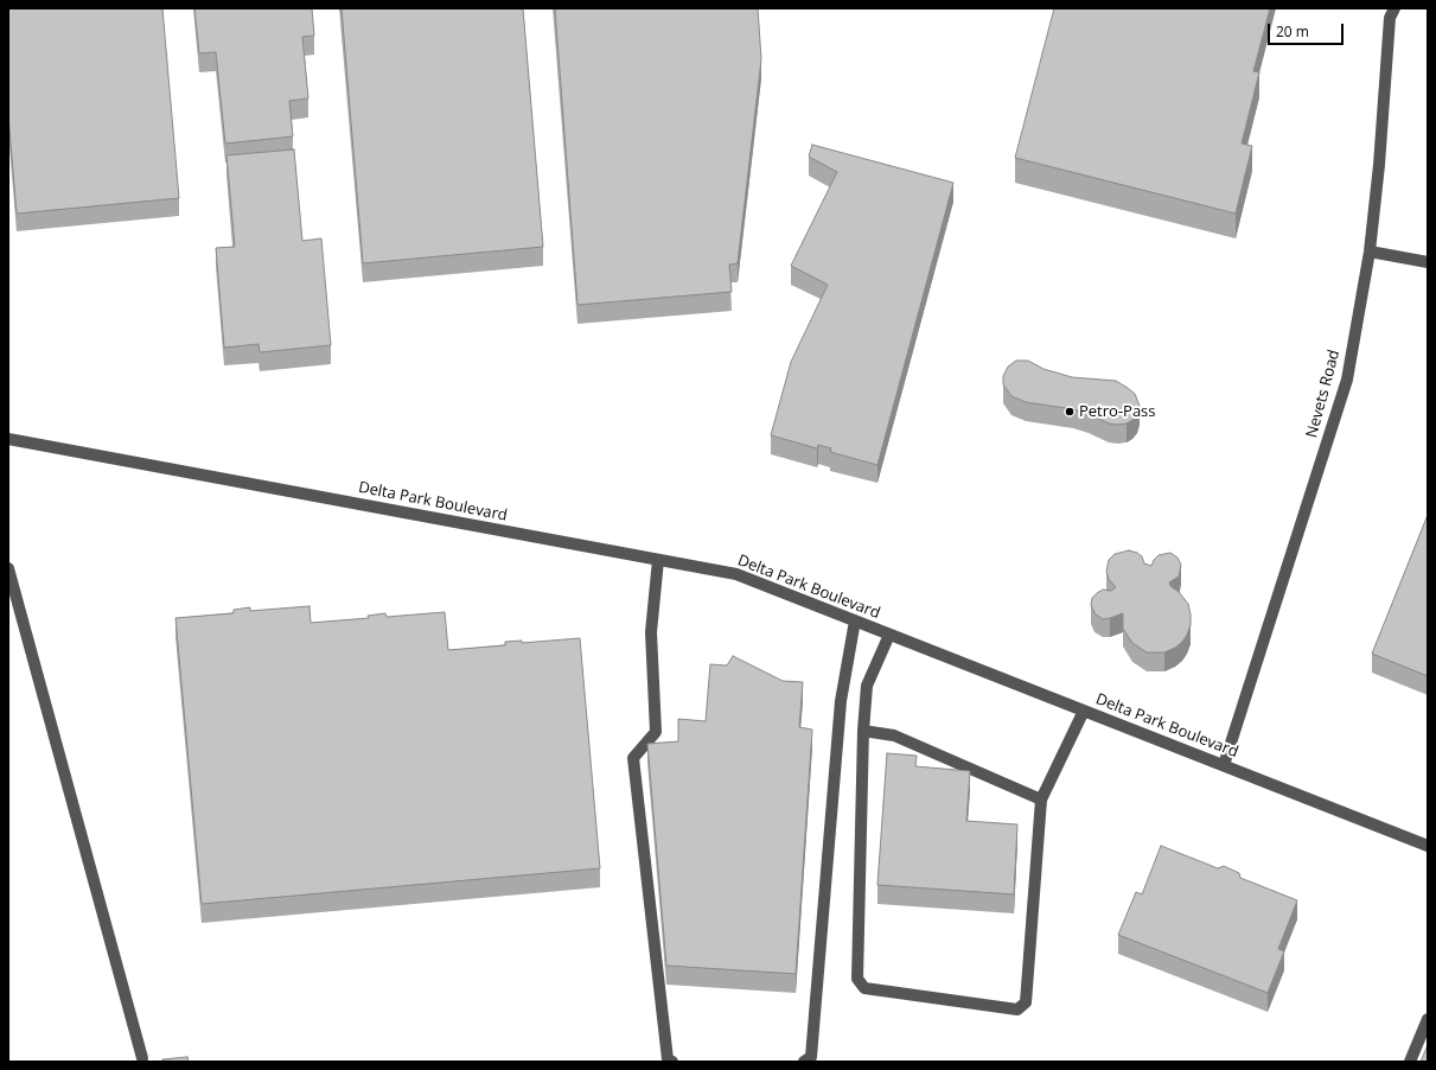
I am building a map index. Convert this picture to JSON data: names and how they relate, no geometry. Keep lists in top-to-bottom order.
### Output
{
  "streets": {
    "street": ["Nevets Road", "Delta Park Boulevard"]
  },
  "crossings": [
    ["Nevets Road", "Delta Park Boulevard"]
  ],
  "places": ["Petro-Pass"],
  "scale_bar": "20 m"
}
